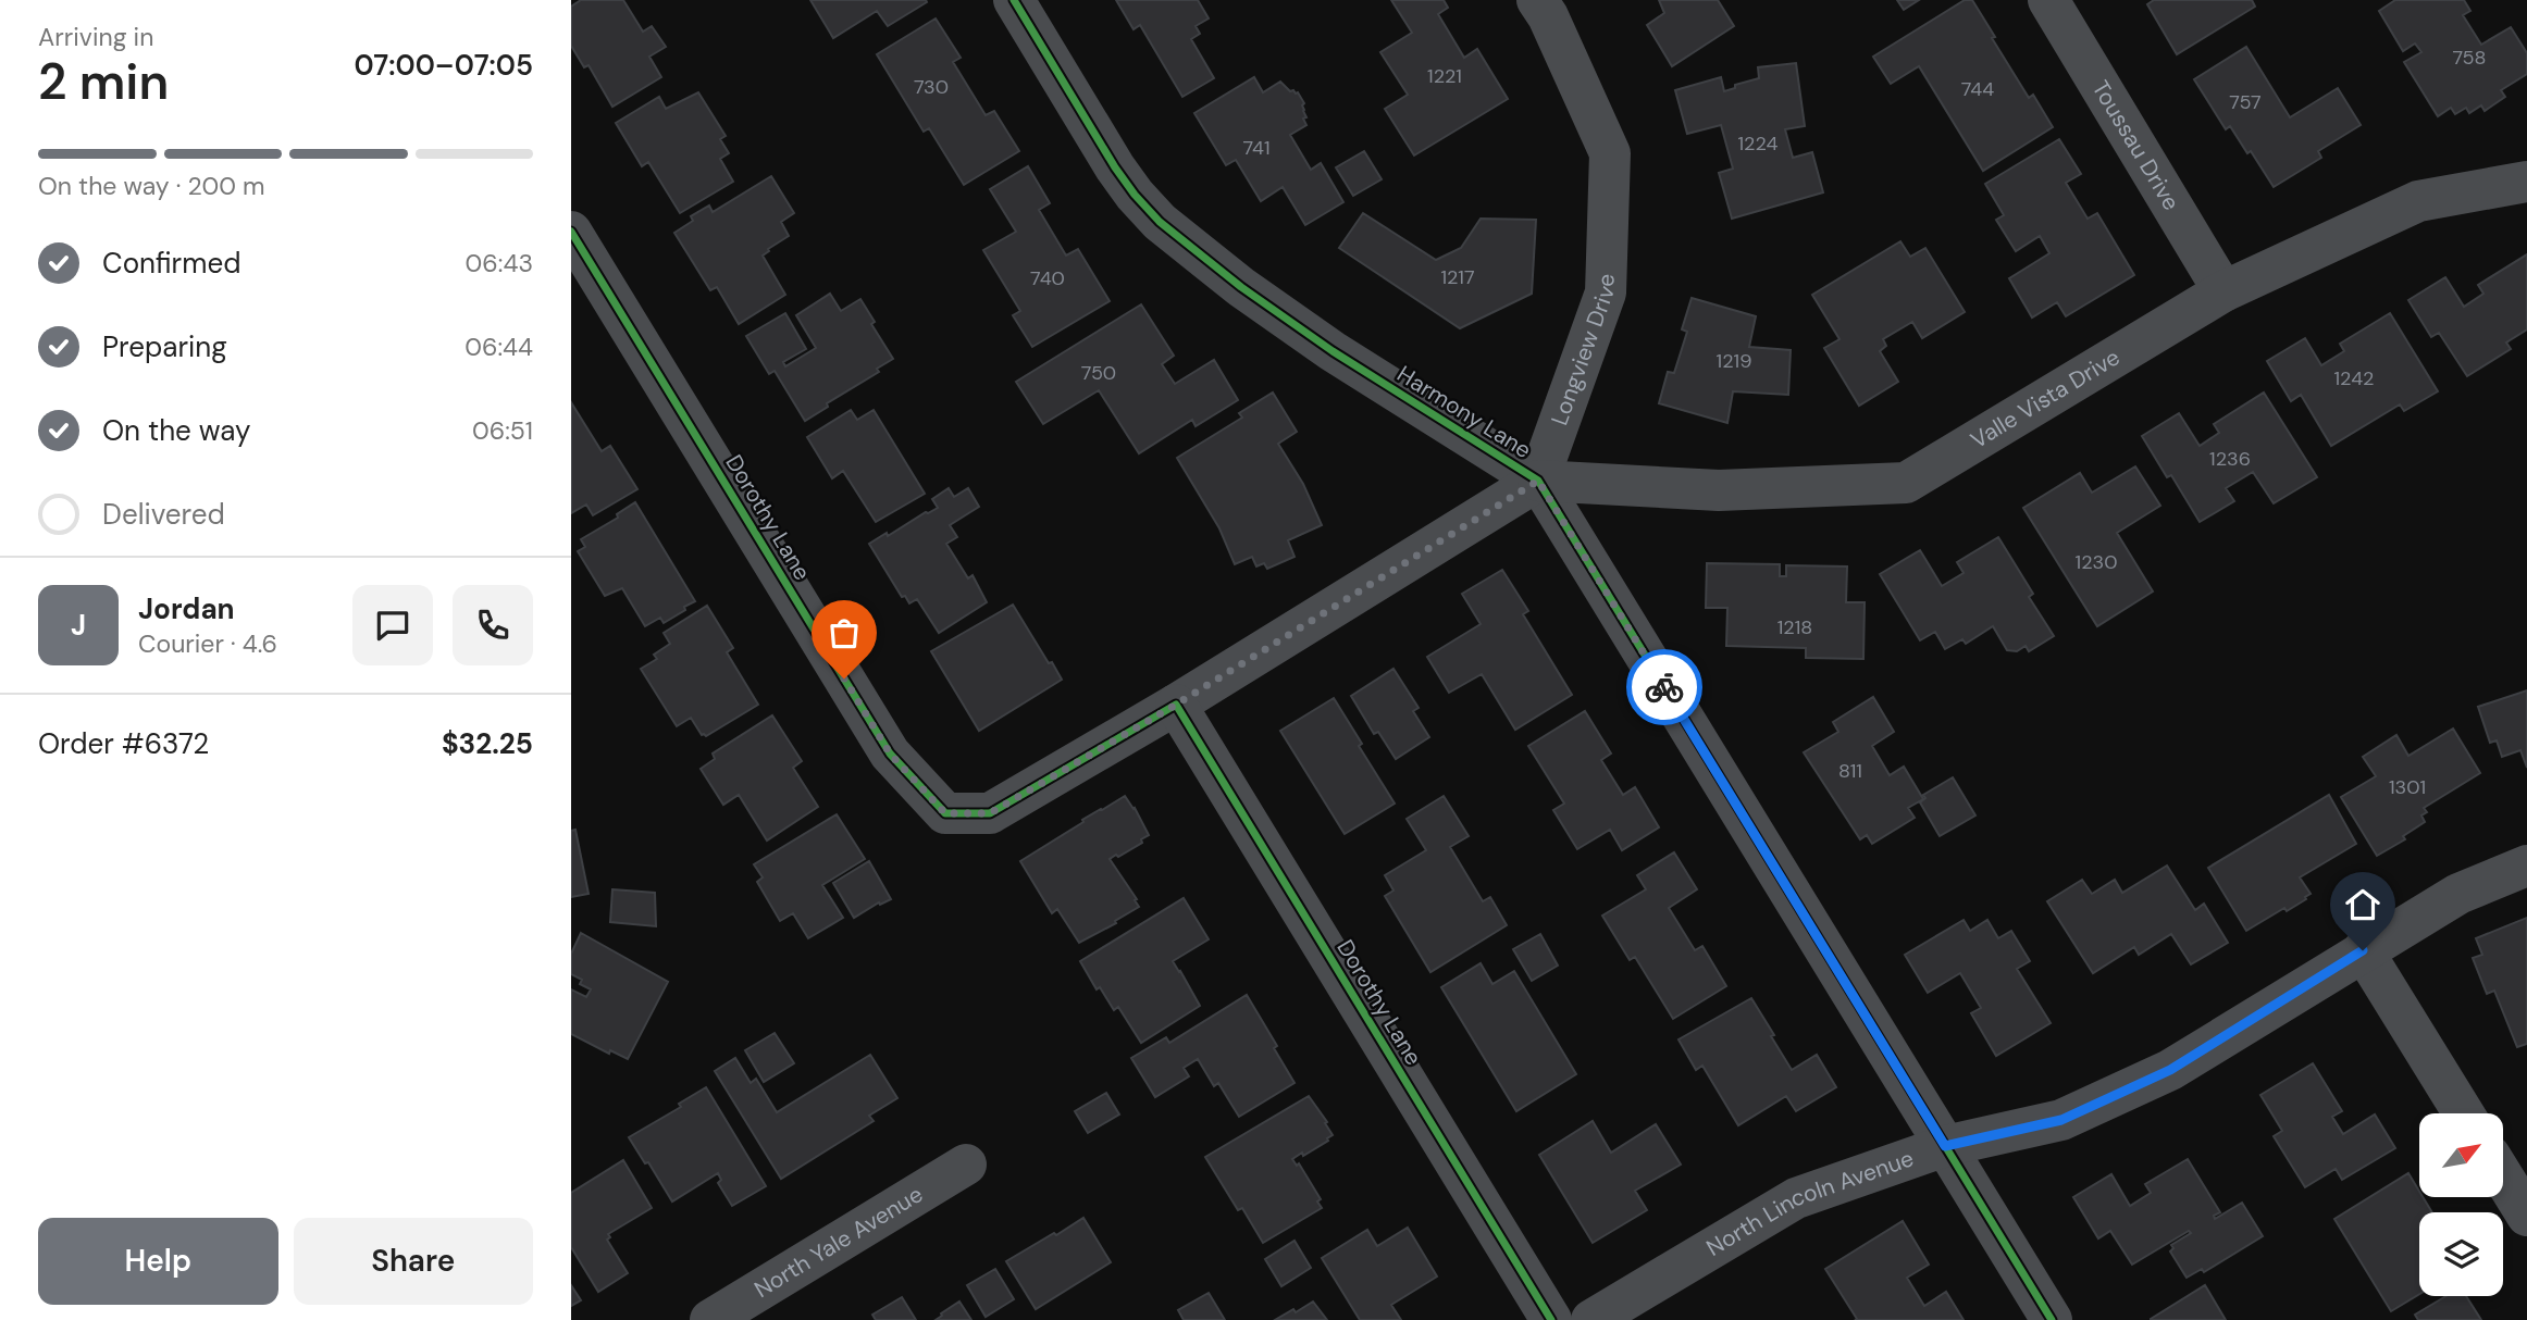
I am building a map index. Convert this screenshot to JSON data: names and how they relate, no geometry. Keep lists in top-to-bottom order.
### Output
{
  "streets": {
    "street": [
      "Toussau Drive",
      "Longview Drive",
      "Valle Vista Drive",
      "Harmony Lane",
      "Dorothy Lane",
      "North Lincoln Avenue",
      "North Yale Avenue"
    ]
  },
  "crossings": [
    ["Toussau Drive", "Valle Vista Drive"],
    ["Longview Drive", "Valle Vista Drive"],
    ["Longview Drive", "Harmony Lane"],
    ["Valle Vista Drive", "Harmony Lane"],
    ["Harmony Lane", "North Lincoln Avenue"]
  ],
  "house_numbers": [
    "758",
    "1221",
    "730",
    "744",
    "757",
    "1224",
    "741",
    "1217",
    "740",
    "1219",
    "750",
    "1242",
    "1236",
    "1230",
    "1218",
    "811",
    "1301"
  ],
  "north": "top right",
  "page": {
    "heading": ["2 min", "Arriving in", "07:00–07:05"],
    "panel": [
      "Jordan",
      "Courier · 4.6",
      "Order #6372",
      "$32.25"
    ],
    "bar": "On the way · 200 m",
    "list": [
      ["Confirmed", "06:43"],
      ["Preparing", "06:44"],
      ["On the way", "06:51"],
      "Delivered"
    ],
    "round": "J",
    "buttons": ["Help", "Share"]
  }
}
